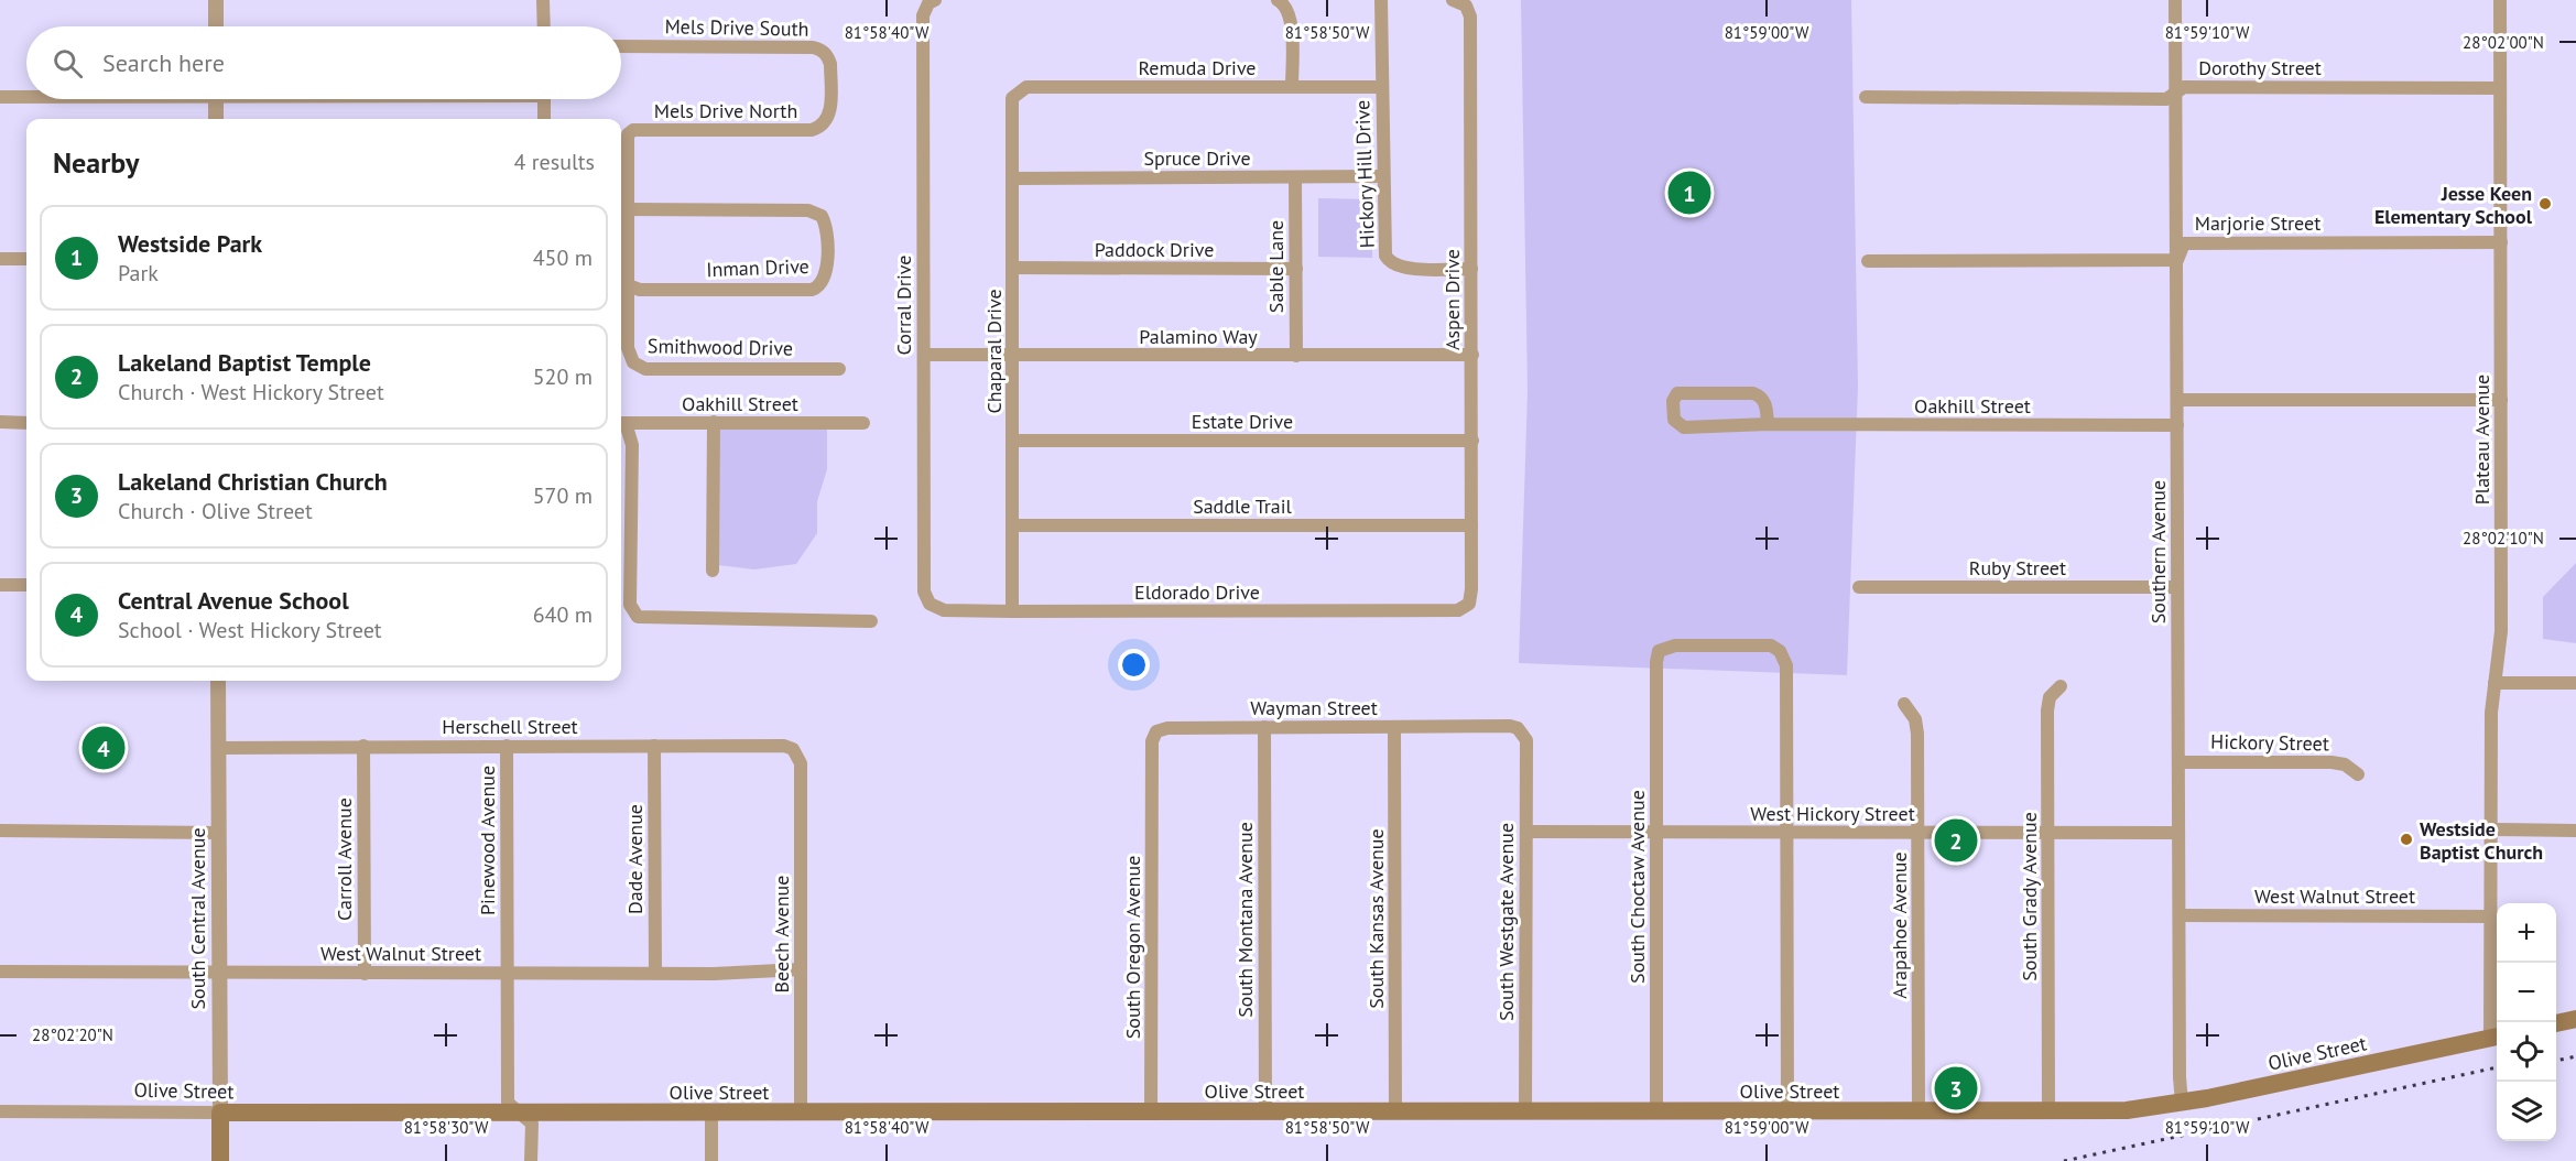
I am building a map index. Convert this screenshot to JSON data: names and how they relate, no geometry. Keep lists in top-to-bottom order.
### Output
{
  "streets": {
    "main road": ["South Central Avenue", "Olive Street"],
    "street": [
      "Mels Drive South",
      "Remuda Drive",
      "Dorothy Street",
      "Mels Drive North",
      "Spruce Drive",
      "Hickory Hill Drive",
      "Marjorie Street",
      "Paddock Drive",
      "Sable Lane",
      "Inman Drive",
      "Aspen Drive",
      "Corral Drive",
      "Palamino Way",
      "Smithwood Drive",
      "Chaparal Drive",
      "Oakhill Street",
      "Estate Drive",
      "Plateau Avenue",
      "Saddle Trail",
      "Southern Avenue",
      "Ruby Street",
      "Eldorado Drive",
      "Wayman Street",
      "Herschell Street",
      "Hickory Street",
      "West Hickory Street",
      "Pinewood Avenue",
      "Carroll Avenue",
      "Dade Avenue",
      "South Choctaw Avenue",
      "West Walnut Street",
      "South Grady Avenue",
      "South Kansas Avenue",
      "South Montana Avenue",
      "South Westgate Avenue",
      "Arapahoe Avenue",
      "Beech Avenue",
      "South Oregon Avenue"
    ]
  },
  "crossings": [
    ["Mels Drive South", "Mels Drive North"],
    ["Remuda Drive", "Hickory Hill Drive"],
    ["Remuda Drive", "Chaparal Drive"],
    ["Dorothy Street", "Plateau Avenue"],
    ["Dorothy Street", "Southern Avenue"],
    ["Mels Drive North", "Smithwood Drive"],
    ["Spruce Drive", "Hickory Hill Drive"],
    ["Spruce Drive", "Sable Lane"],
    ["Spruce Drive", "Chaparal Drive"],
    ["Hickory Hill Drive", "Aspen Drive"],
    ["Marjorie Street", "Plateau Avenue"],
    ["Marjorie Street", "Southern Avenue"],
    ["Paddock Drive", "Sable Lane"],
    ["Paddock Drive", "Chaparal Drive"],
    ["Sable Lane", "Palamino Way"],
    ["Inman Drive", "Smithwood Drive"],
    ["Aspen Drive", "Palamino Way"],
    ["Aspen Drive", "Estate Drive"],
    ["Aspen Drive", "Saddle Trail"],
    ["Aspen Drive", "Eldorado Drive"],
    ["Corral Drive", "Palamino Way"],
    ["Corral Drive", "Eldorado Drive"],
    ["Palamino Way", "Chaparal Drive"],
    ["Chaparal Drive", "Estate Drive"],
    ["Chaparal Drive", "Saddle Trail"],
    ["Chaparal Drive", "Eldorado Drive"],
    ["Oakhill Street", "Southern Avenue"],
    ["Plateau Avenue", "West Walnut Street"],
    ["Plateau Avenue", "Olive Street"],
    ["Southern Avenue", "Ruby Street"],
    ["Southern Avenue", "Hickory Street"],
    ["Southern Avenue", "West Hickory Street"],
    ["Southern Avenue", "West Walnut Street"],
    ["Southern Avenue", "Olive Street"],
    ["Wayman Street", "South Kansas Avenue"],
    ["Wayman Street", "South Montana Avenue"],
    ["Wayman Street", "South Westgate Avenue"],
    ["Wayman Street", "South Oregon Avenue"],
    ["Herschell Street", "Pinewood Avenue"],
    ["Herschell Street", "Carroll Avenue"],
    ["Herschell Street", "Dade Avenue"],
    ["Herschell Street", "South Central Avenue"],
    ["Herschell Street", "Beech Avenue"],
    ["West Hickory Street", "South Choctaw Avenue"],
    ["West Hickory Street", "South Grady Avenue"],
    ["West Hickory Street", "South Westgate Avenue"],
    ["West Hickory Street", "Arapahoe Avenue"],
    ["Pinewood Avenue", "West Walnut Street"],
    ["Pinewood Avenue", "Olive Street"],
    ["Carroll Avenue", "West Walnut Street"],
    ["Dade Avenue", "West Walnut Street"],
    ["South Choctaw Avenue", "Olive Street"],
    ["West Walnut Street", "South Central Avenue"],
    ["West Walnut Street", "Beech Avenue"],
    ["South Grady Avenue", "Olive Street"],
    ["South Central Avenue", "Olive Street"],
    ["South Kansas Avenue", "Olive Street"],
    ["South Montana Avenue", "Olive Street"],
    ["South Westgate Avenue", "Olive Street"],
    ["Arapahoe Avenue", "Olive Street"],
    ["Beech Avenue", "Olive Street"],
    ["South Oregon Avenue", "Olive Street"]
  ],
  "places": ["Jesse Keen Elementary School", "Westside Baptist Church"],
  "page": {
    "search": "Search here",
    "heading": ["Nearby", "4 results"],
    "pins": [
      "1",
      "4",
      "2",
      "3"
    ],
    "list": [
      {
        "mark": "1",
        "name": "Westside Park",
        "note": "Park",
        "value": "450 m"
      },
      {
        "mark": "2",
        "name": "Lakeland Baptist Temple",
        "note": "Church · West Hickory Street",
        "value": "520 m"
      },
      {
        "mark": "3",
        "name": "Lakeland Christian Church",
        "note": "Church · Olive Street",
        "value": "570 m"
      },
      {
        "mark": "4",
        "name": "Central Avenue School",
        "note": "School · West Hickory Street",
        "value": "640 m"
      }
    ],
    "map_buttons": ["+", "−"]
  },
  "coordinates": [
    "81°58'40\"W",
    "81°58'50\"W",
    "81°59'00\"W",
    "81°59'10\"W",
    "28°02'00\"N",
    "28°02'10\"N",
    "28°02'20\"N",
    "81°58'30\"W"
  ]
}
